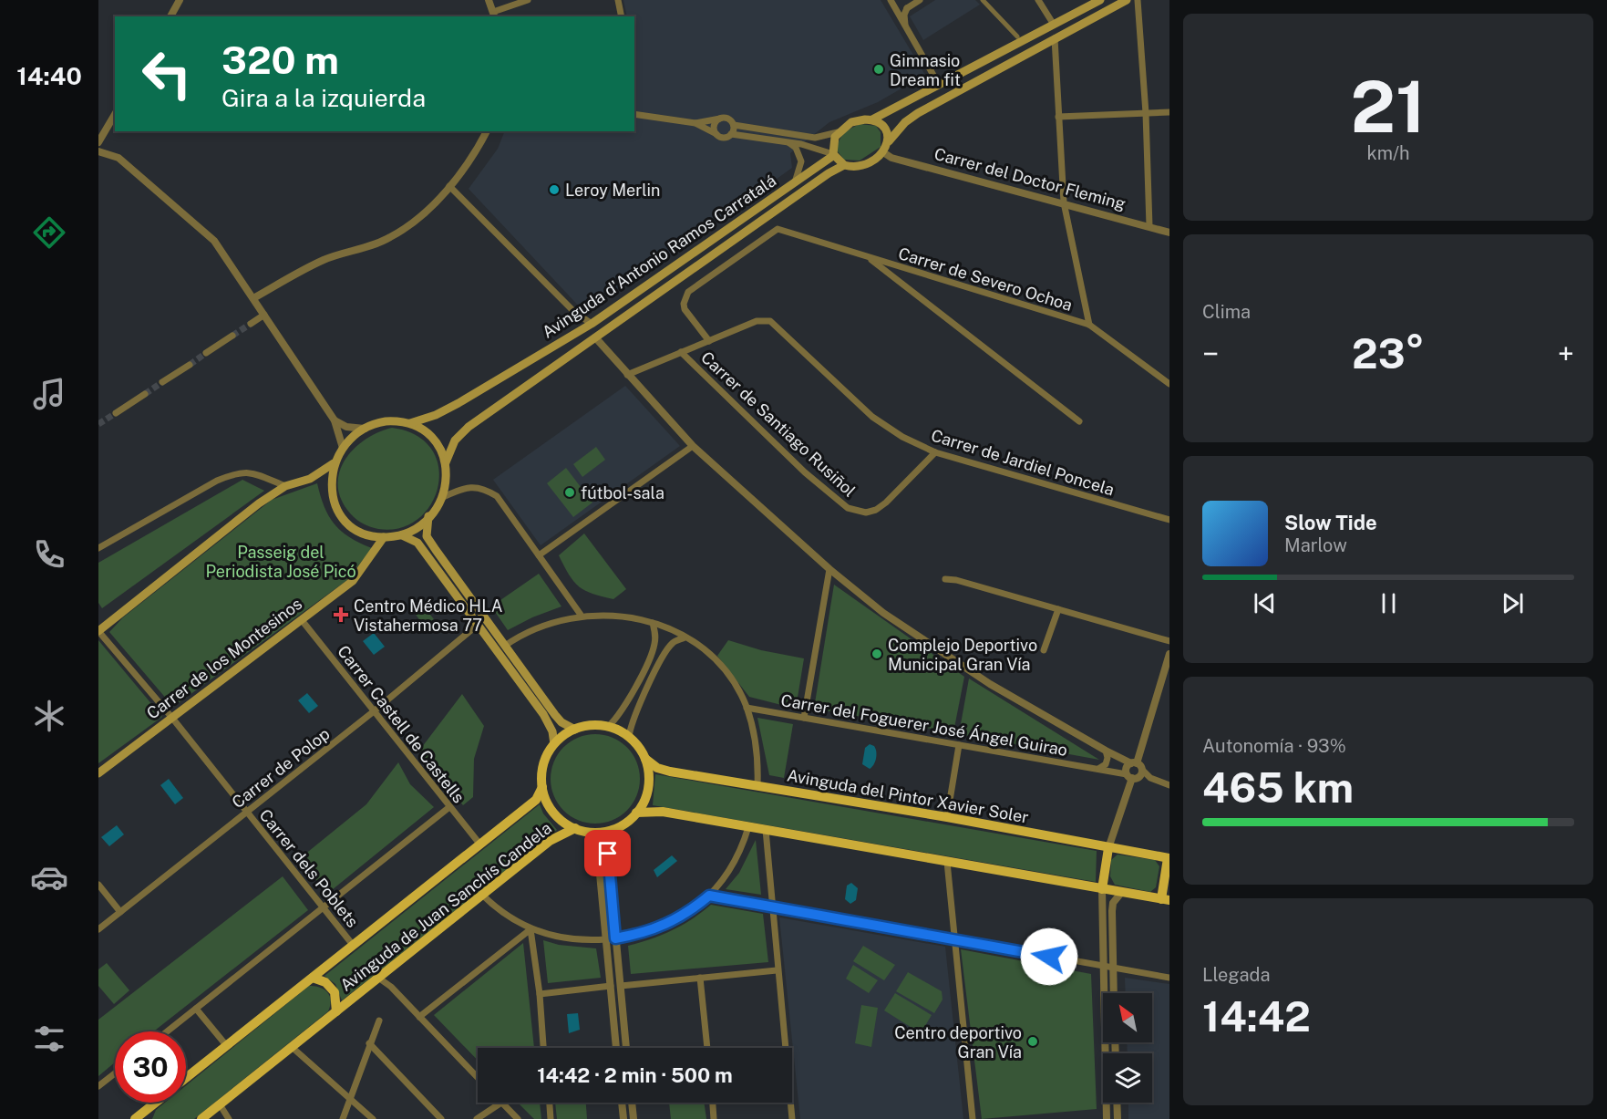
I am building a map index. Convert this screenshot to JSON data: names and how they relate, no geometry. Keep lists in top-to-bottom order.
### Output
{
  "streets": {
    "main road": [
      "Avinguda d'Antonio Ramos Carratalá",
      "Carrer de los Montesinos",
      "Avinguda del Pintor Xavier Soler",
      "Avinguda de Juan Sanchís Candela"
    ],
    "street": [
      "Carrer del Doctor Fleming",
      "Carrer de Severo Ochoa",
      "Carrer de Santiago Rusiñol",
      "Carrer de Jardiel Poncela",
      "Carrer Castell de Castells",
      "Carrer del Foguerer José Ángel Guirao",
      "Carrer de Polop",
      "Carrer dels Poblets"
    ]
  },
  "crossings": [
    ["Carrer del Doctor Fleming", "Avinguda d'Antonio Ramos Carratalá"],
    ["Avinguda d'Antonio Ramos Carratalá", "Carrer de los Montesinos"],
    ["Carrer de Severo Ochoa", "Carrer de Jardiel Poncela"],
    ["Carrer de Santiago Rusiñol", "Carrer de Jardiel Poncela"],
    ["Carrer de los Montesinos", "Carrer Castell de Castells"],
    ["Carrer de los Montesinos", "Carrer dels Poblets"],
    ["Carrer Castell de Castells", "Carrer de Polop"],
    ["Carrer Castell de Castells", "Avinguda de Juan Sanchís Candela"],
    ["Carrer de Polop", "Carrer dels Poblets"],
    ["Avinguda del Pintor Xavier Soler", "Avinguda de Juan Sanchís Candela"],
    ["Carrer dels Poblets", "Avinguda de Juan Sanchís Candela"]
  ],
  "parks": ["Passeig del Periodista José Picó"],
  "places": {
    "other": [
      "Gimnasio Dream fit",
      "Leroy Merlin",
      "fútbol-sala",
      "Complejo Deportivo Municipal Gran Vía",
      "Centro deportivo Gran Vía"
    ],
    "health": ["Centro Médico HLA Vistahermosa 77"]
  },
  "north": "top left",
  "page": {
    "tabs": "14:40",
    "tile": [
      ["21", "km/h"],
      "Clima",
      ["Autonomía · 93%", "465 km"],
      ["Llegada", "14:42"]
    ],
    "turn": ["320 m", "Gira a la izquierda"],
    "heat": ["−", "23°", "+"],
    "song": ["Slow Tide", "Marlow"],
    "limit": "30",
    "trip": "14:42 · 2 min · 500 m"
  }
}
